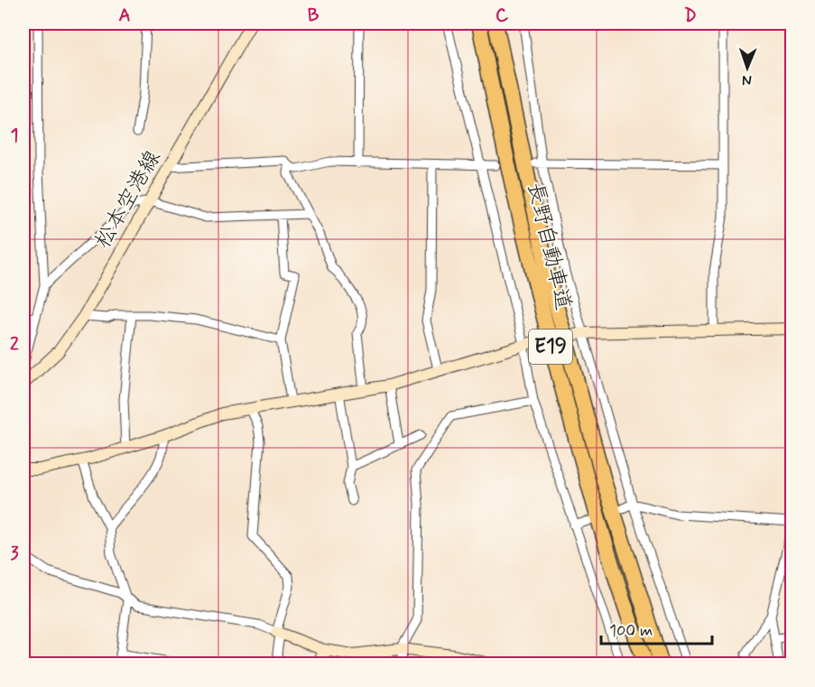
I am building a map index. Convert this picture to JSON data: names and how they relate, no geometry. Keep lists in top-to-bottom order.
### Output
{
  "streets": {
    "highway": ["長野自動車道", "E19"],
    "street": ["松本空港線"]
  },
  "scale_bar": "100 m",
  "north": "bottom",
  "grid": {
    "columns": [
      "A",
      "B",
      "C",
      "D"
    ],
    "rows": ["1", "2", "3"]
  }
}
